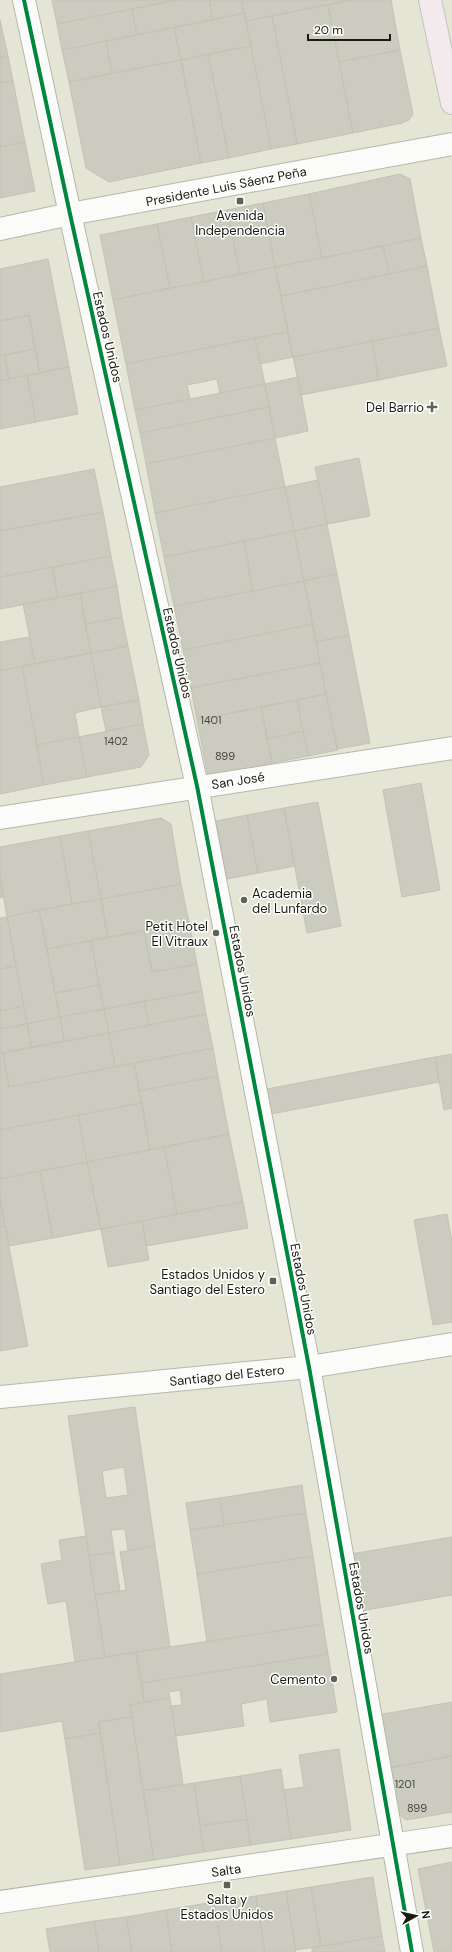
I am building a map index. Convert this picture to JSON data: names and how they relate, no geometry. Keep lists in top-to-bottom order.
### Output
{
  "streets": {
    "street": [
      "Presidente Luis Sáenz Peña",
      "Estados Unidos",
      "San José",
      "Santiago del Estero",
      "Salta"
    ]
  },
  "crossings": [
    ["Presidente Luis Sáenz Peña", "Estados Unidos"],
    ["Estados Unidos", "San José"],
    ["Estados Unidos", "Santiago del Estero"],
    ["Estados Unidos", "Salta"]
  ],
  "places": {
    "transit": ["Avenida Independencia", "Estados Unidos y Santiago del Estero", "Salta y Estados Unidos"],
    "health": ["Del Barrio"],
    "other": ["Academia del Lunfardo", "Petit Hotel El Vitraux", "Cemento"]
  },
  "house_numbers": [
    "1401",
    "1402",
    "899",
    "1201",
    "899"
  ],
  "scale_bar": "20 m",
  "north": "right"
}
